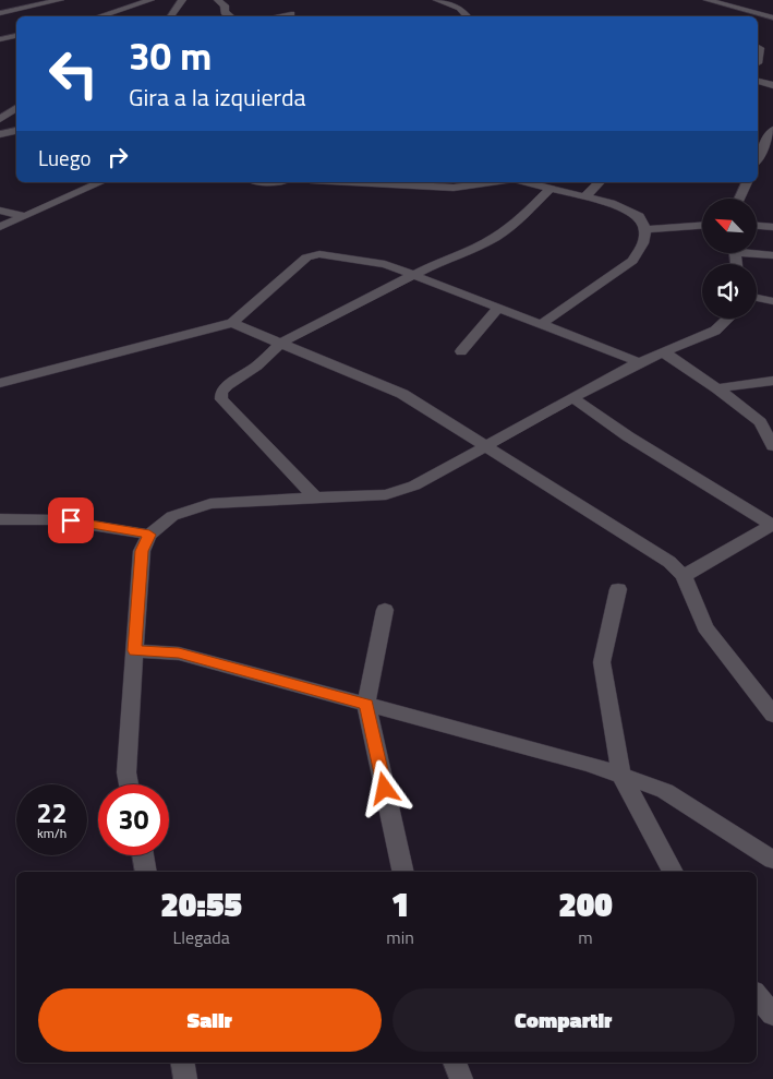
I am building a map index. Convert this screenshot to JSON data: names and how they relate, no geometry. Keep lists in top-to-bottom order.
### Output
{
  "north": "top left",
  "page": {
    "turn": ["30 m", "Gira a la izquierda"],
    "then": "Luego",
    "speed": "22 km/h",
    "limit": "30",
    "eta": [
      "20:55",
      "Llegada",
      "1",
      "min",
      "200",
      "m"
    ],
    "buttons": ["Salir", "Compartir"]
  }
}
